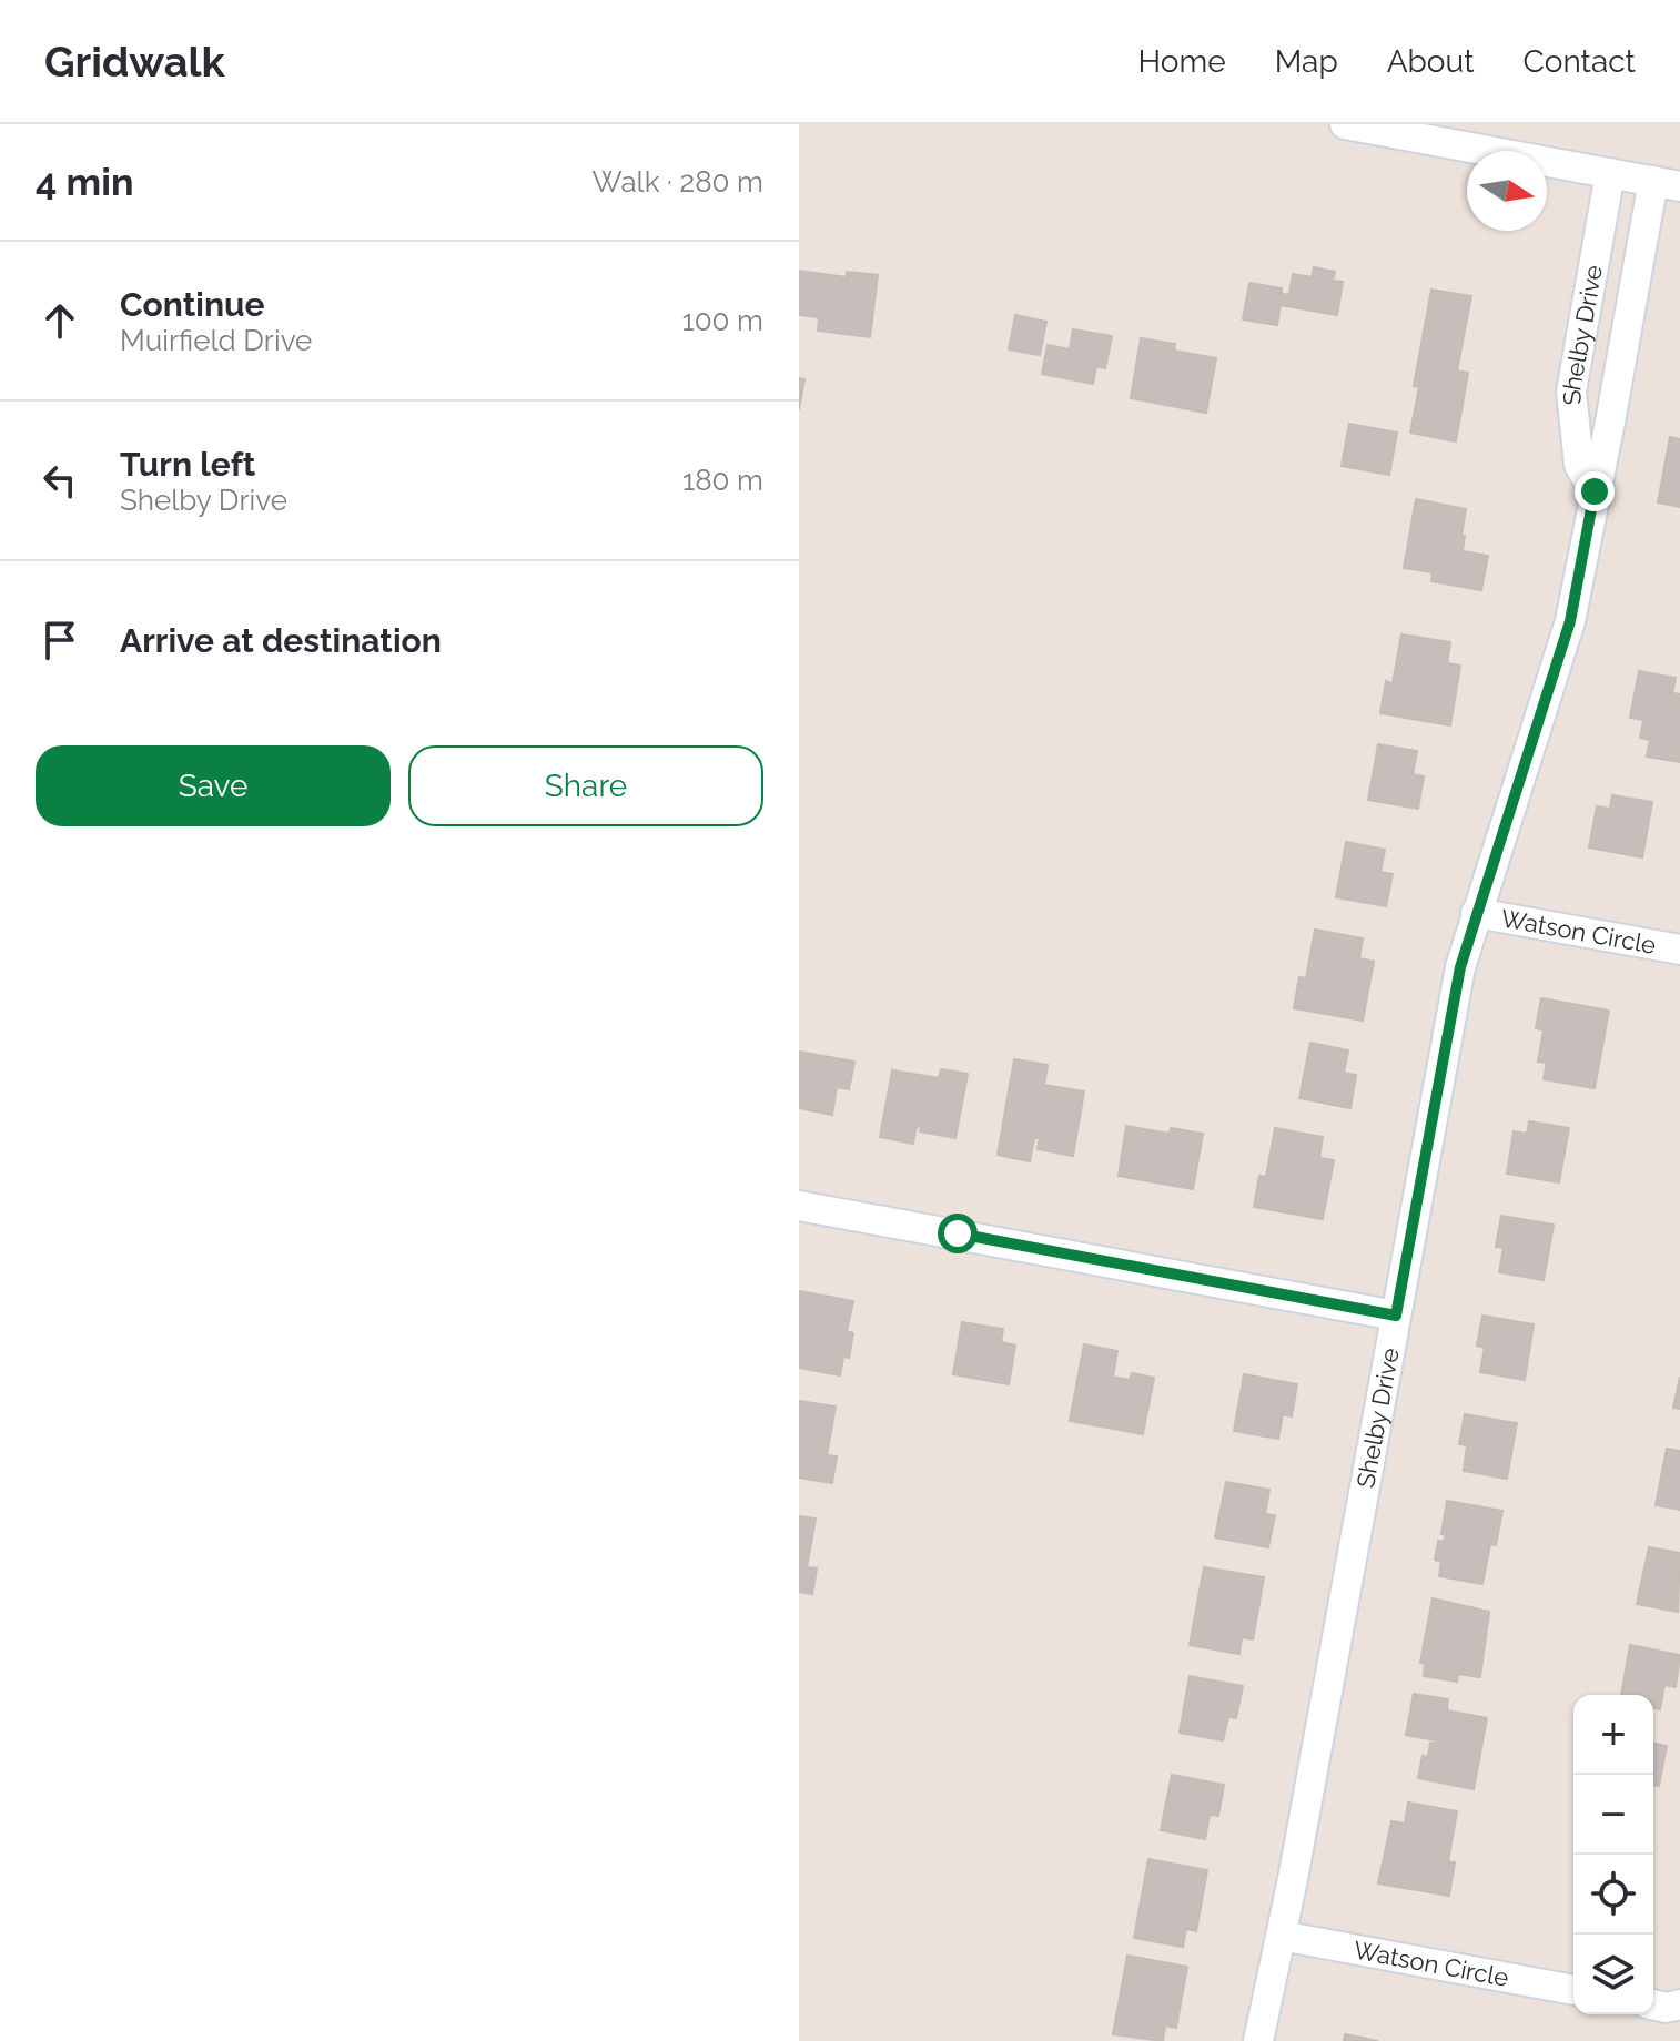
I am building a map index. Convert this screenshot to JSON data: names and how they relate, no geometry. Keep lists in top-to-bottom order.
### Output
{
  "streets": {
    "street": ["Shelby Drive", "Watson Circle"]
  },
  "crossings": [
    ["Shelby Drive", "Watson Circle"]
  ],
  "north": "right",
  "page": {
    "header": "Gridwalk",
    "nav": [
      "Home",
      "Map",
      "About",
      "Contact"
    ],
    "heading": ["4 min", "Walk · 280 m"],
    "list": [
      ["Continue", "Muirfield Drive", "100 m"],
      ["Turn left", "Shelby Drive", "180 m"],
      "Arrive at destination"
    ],
    "buttons": ["Save", "Share"],
    "map_buttons": ["+", "−"]
  }
}
